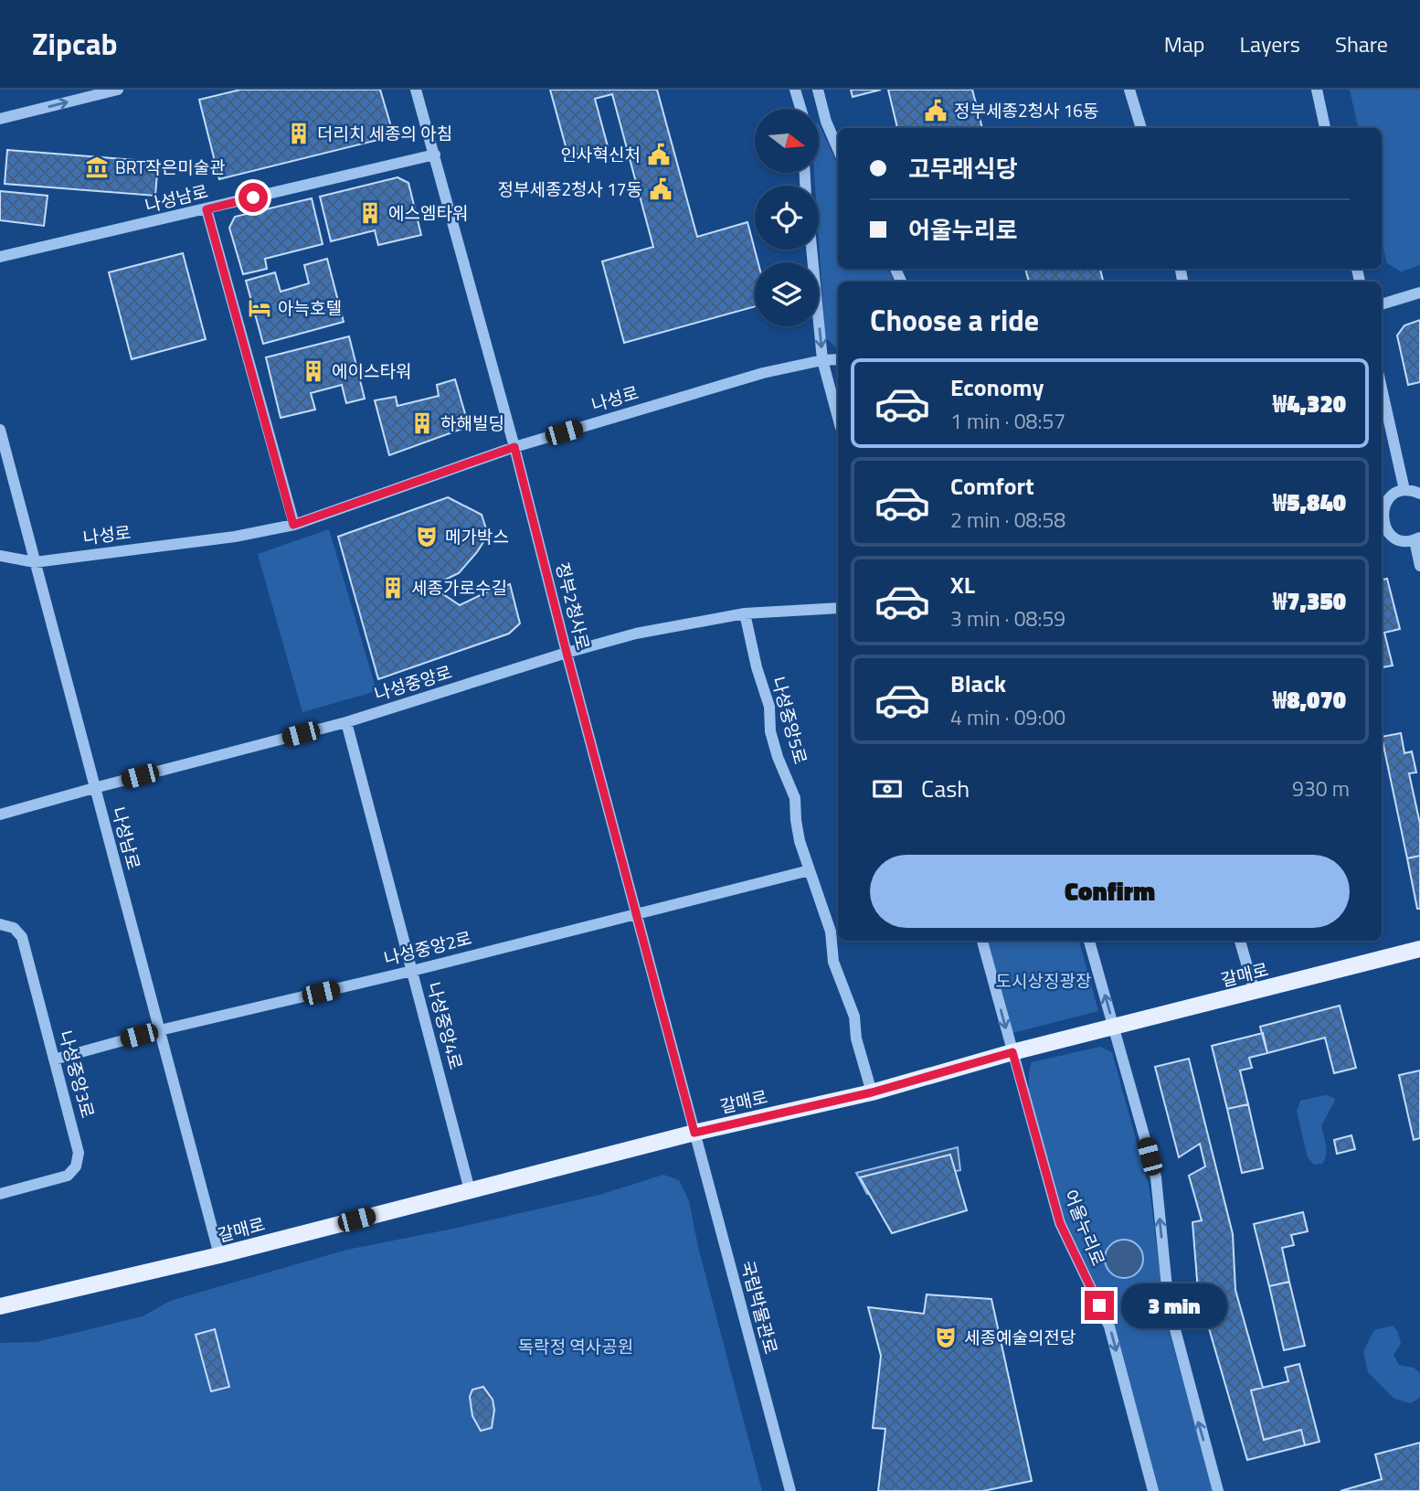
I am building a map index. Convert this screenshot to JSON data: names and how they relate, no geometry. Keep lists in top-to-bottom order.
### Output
{
  "streets": {
    "main road": ["갈매로"],
    "street": [
      "나성남로",
      "나성로",
      "정부2청사로",
      "나성중앙로",
      "나성중앙5로",
      "나성중앙2로",
      "나성중앙4로",
      "나성중앙3로",
      "어울누리로",
      "국립박물관로"
    ]
  },
  "crossings": [
    ["나성남로", "나성로"],
    ["나성남로", "정부2청사로"],
    ["나성남로", "나성중앙로"],
    ["나성남로", "나성중앙2로"],
    ["나성남로", "갈매로"],
    ["나성로", "정부2청사로"],
    ["정부2청사로", "나성중앙로"],
    ["정부2청사로", "나성중앙2로"],
    ["정부2청사로", "갈매로"],
    ["정부2청사로", "국립박물관로"],
    ["나성중앙로", "나성중앙5로"],
    ["나성중앙로", "나성중앙4로"],
    ["나성중앙5로", "나성중앙2로"],
    ["나성중앙5로", "갈매로"],
    ["나성중앙2로", "나성중앙4로"],
    ["나성중앙2로", "나성중앙3로"],
    ["갈매로", "나성중앙4로"],
    ["갈매로", "어울누리로"],
    ["갈매로", "국립박물관로"]
  ],
  "parks": ["도시상징광장", "독락정 역사공원"],
  "places": {
    "public building": ["정부세종2청사 16동", "인사혁신처", "정부세종2청사 17동"],
    "building": [
      "더리치 세종의 아침",
      "에스엠타워",
      "에이스타워",
      "하해빌딩",
      "세종가로수길"
    ],
    "museum": ["BRT작은미술관"],
    "hotel": ["아늑호텔"],
    "theatre": ["메가박스", "세종예술의전당"]
  },
  "north": "right",
  "page": {
    "header": "Zipcab",
    "nav": ["Map", "Layers", "Share"],
    "banner": ["고무래식당", "어울누리로"],
    "heading": "Choose a ride",
    "list": [
      {
        "name": "Economy",
        "note": "1 min · 08:57",
        "value": "₩4,320"
      },
      {
        "name": "Comfort",
        "note": "2 min · 08:58",
        "value": "₩5,840"
      },
      {
        "name": "XL",
        "note": "3 min · 08:59",
        "value": "₩7,350"
      },
      {
        "name": "Black",
        "note": "4 min · 09:00",
        "value": "₩8,070"
      }
    ],
    "pay": ["Cash", "930 m"],
    "buttons": "Confirm",
    "bubble": "3 min"
  }
}
